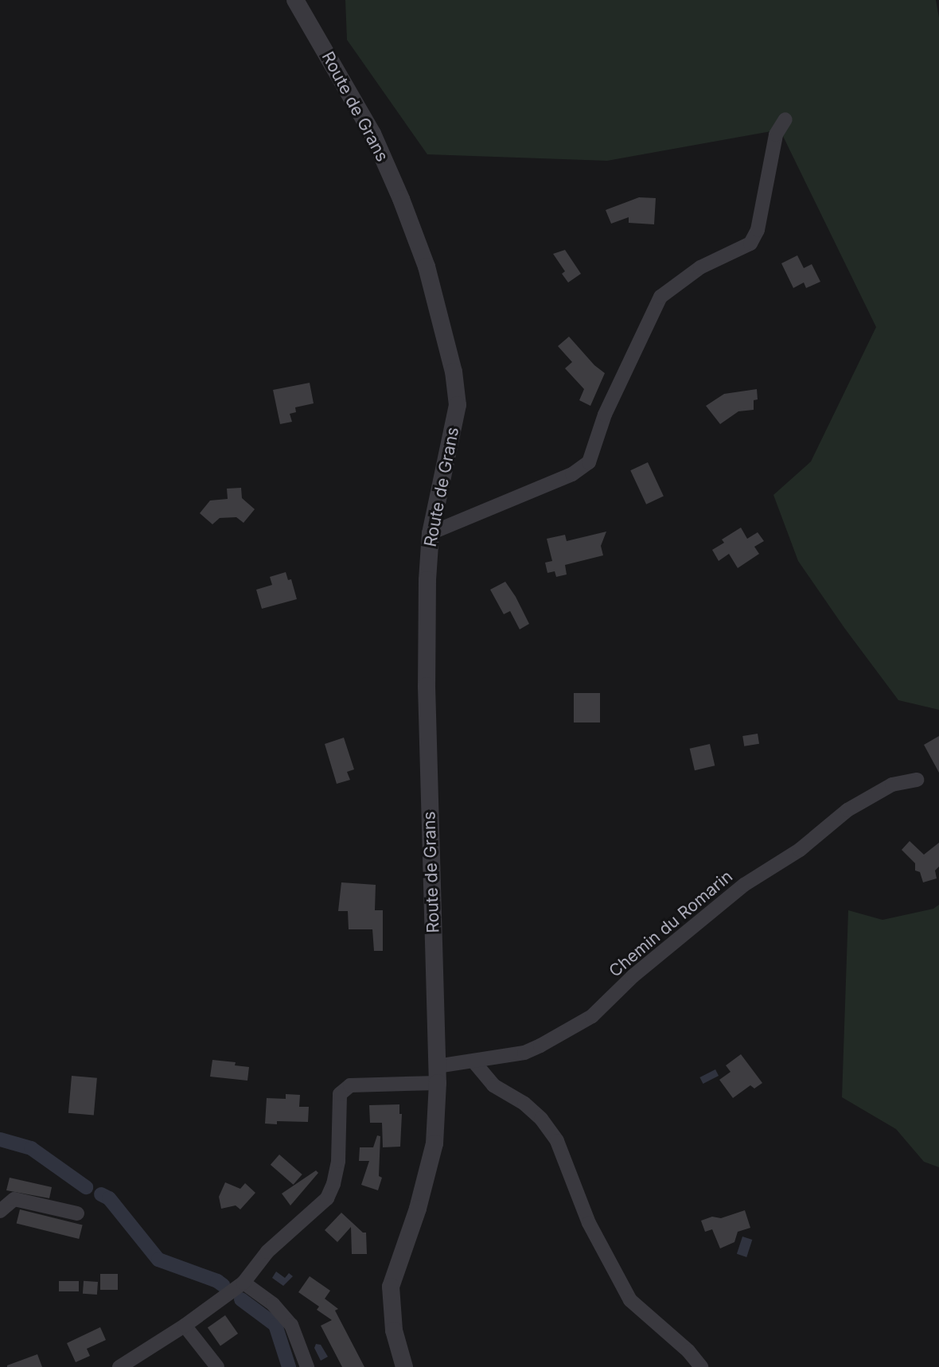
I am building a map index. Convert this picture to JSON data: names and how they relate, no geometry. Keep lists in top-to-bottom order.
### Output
{
  "streets": {
    "street": ["Route de Grans", "Chemin du Romarin"]
  },
  "crossings": [
    ["Route de Grans", "Chemin du Romarin"]
  ]
}
